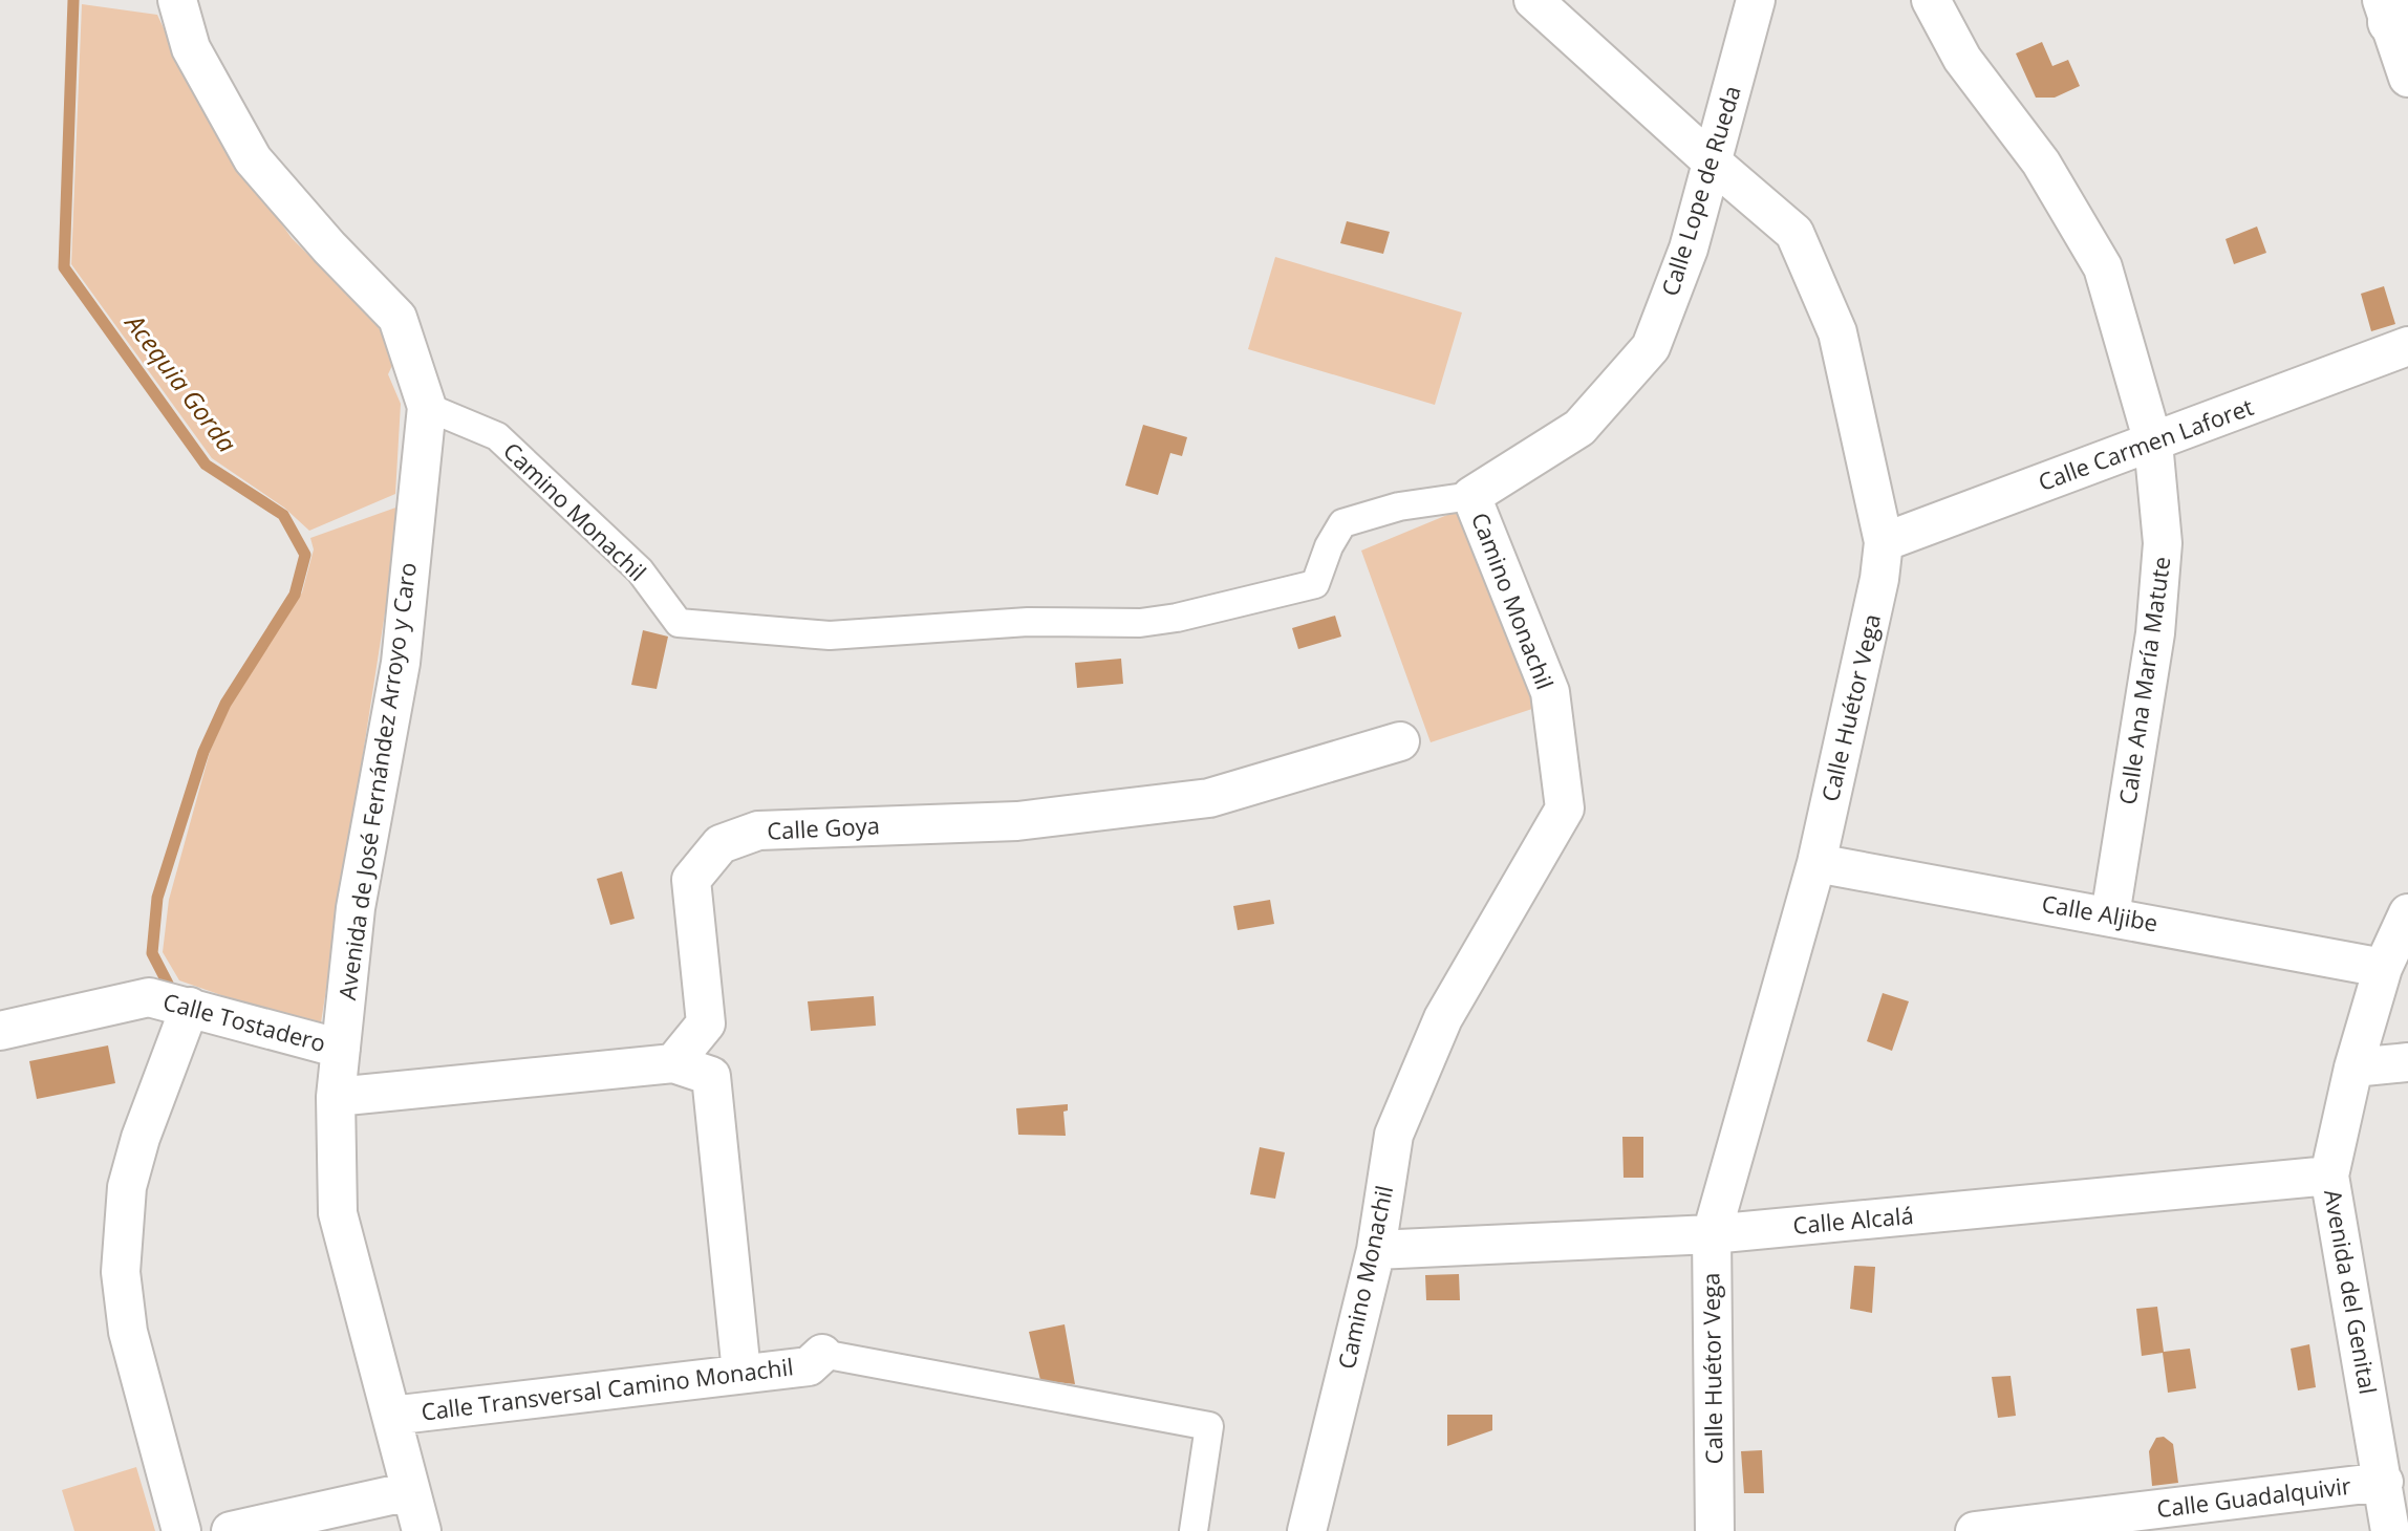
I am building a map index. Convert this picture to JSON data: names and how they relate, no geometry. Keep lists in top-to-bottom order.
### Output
{
  "streets": {
    "street": [
      "Calle Lope de Rueda",
      "Calle Carmen Laforet",
      "Camino Monachil",
      "Calle Ana María Matute",
      "Calle Huétor Vega",
      "Avenida de José Fernández Arroyo y Caro",
      "Calle Goya",
      "Calle Aljibe",
      "Calle Tostadero",
      "Calle Alcalá",
      "Avenida del Genital",
      "Calle Transversal Camino Monachil",
      "Calle Guadalquivir"
    ]
  },
  "crossings": [
    ["Calle Lope de Rueda", "Camino Monachil"],
    ["Calle Lope de Rueda", "Calle Huétor Vega"],
    ["Calle Carmen Laforet", "Calle Ana María Matute"],
    ["Calle Carmen Laforet", "Calle Huétor Vega"],
    ["Camino Monachil", "Avenida de José Fernández Arroyo y Caro"],
    ["Camino Monachil", "Calle Alcalá"],
    ["Calle Ana María Matute", "Calle Aljibe"],
    ["Calle Huétor Vega", "Calle Aljibe"],
    ["Calle Huétor Vega", "Calle Alcalá"],
    ["Avenida de José Fernández Arroyo y Caro", "Calle Tostadero"],
    ["Avenida de José Fernández Arroyo y Caro", "Calle Transversal Camino Monachil"],
    ["Calle Aljibe", "Avenida del Genital"],
    ["Calle Alcalá", "Avenida del Genital"],
    ["Avenida del Genital", "Calle Guadalquivir"]
  ],
  "water": ["Acequia Gorda"]
}
